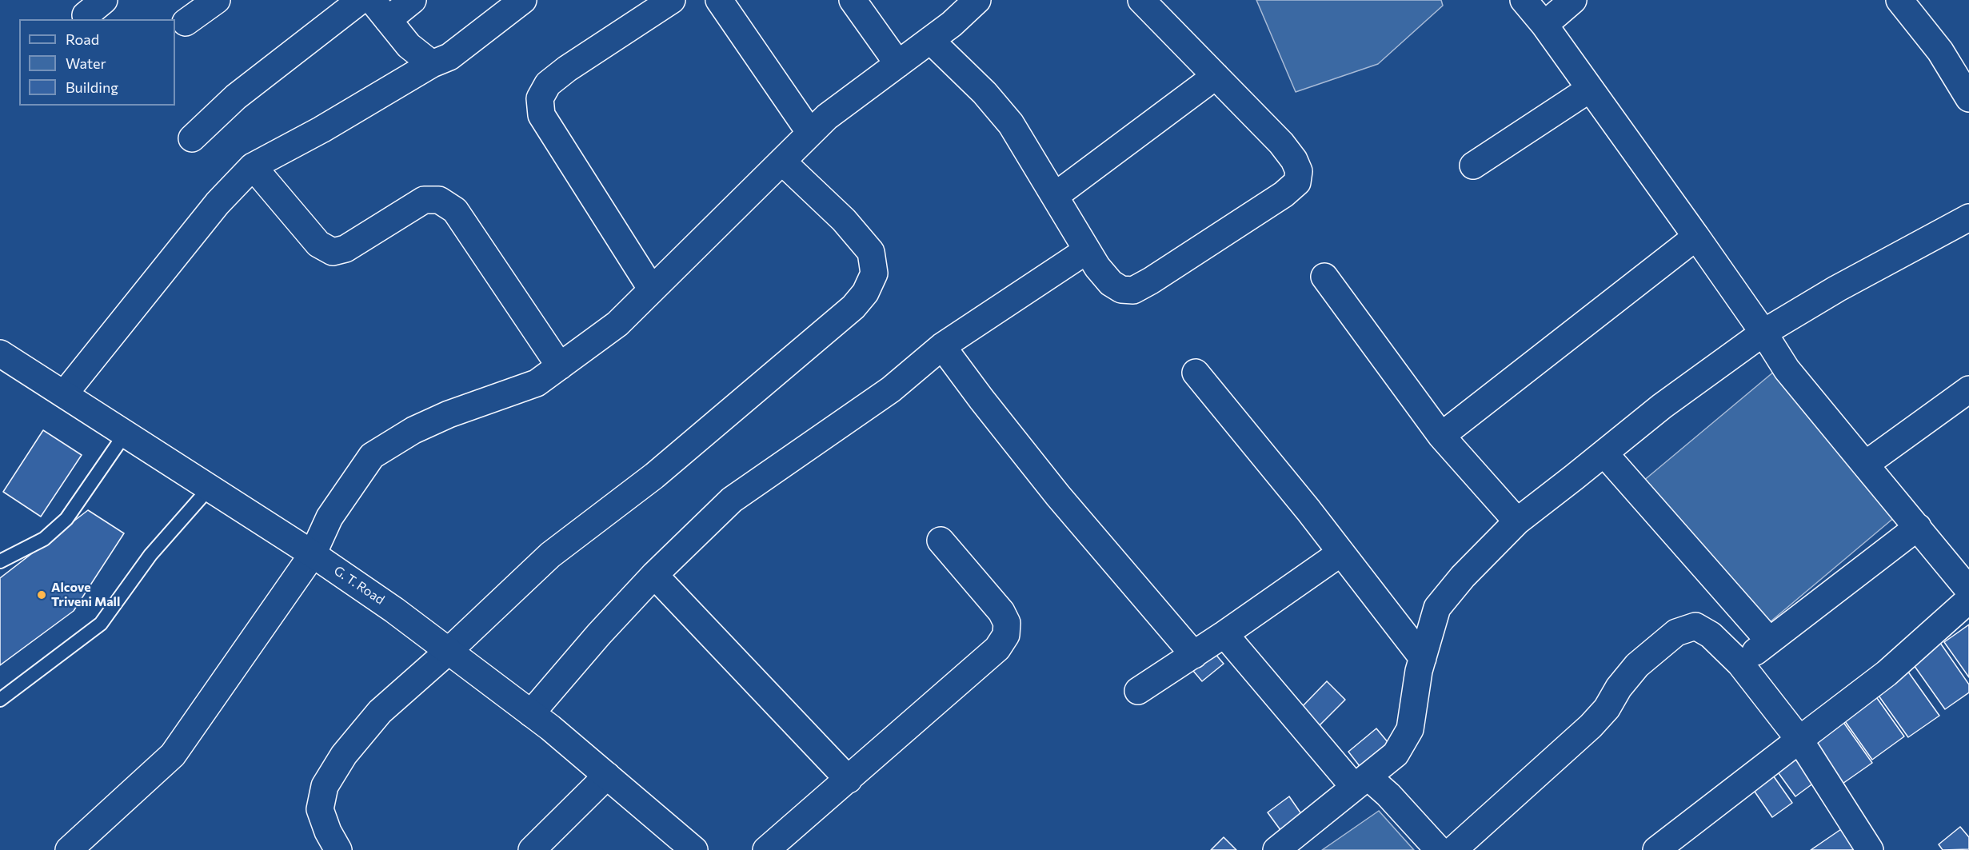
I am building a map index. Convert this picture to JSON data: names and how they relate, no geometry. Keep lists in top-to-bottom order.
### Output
{
  "streets": {
    "street": ["G. T. Road"]
  },
  "places": ["Alcove Triveni Mall"],
  "legend": ["Road", "Water", "Building"]
}
